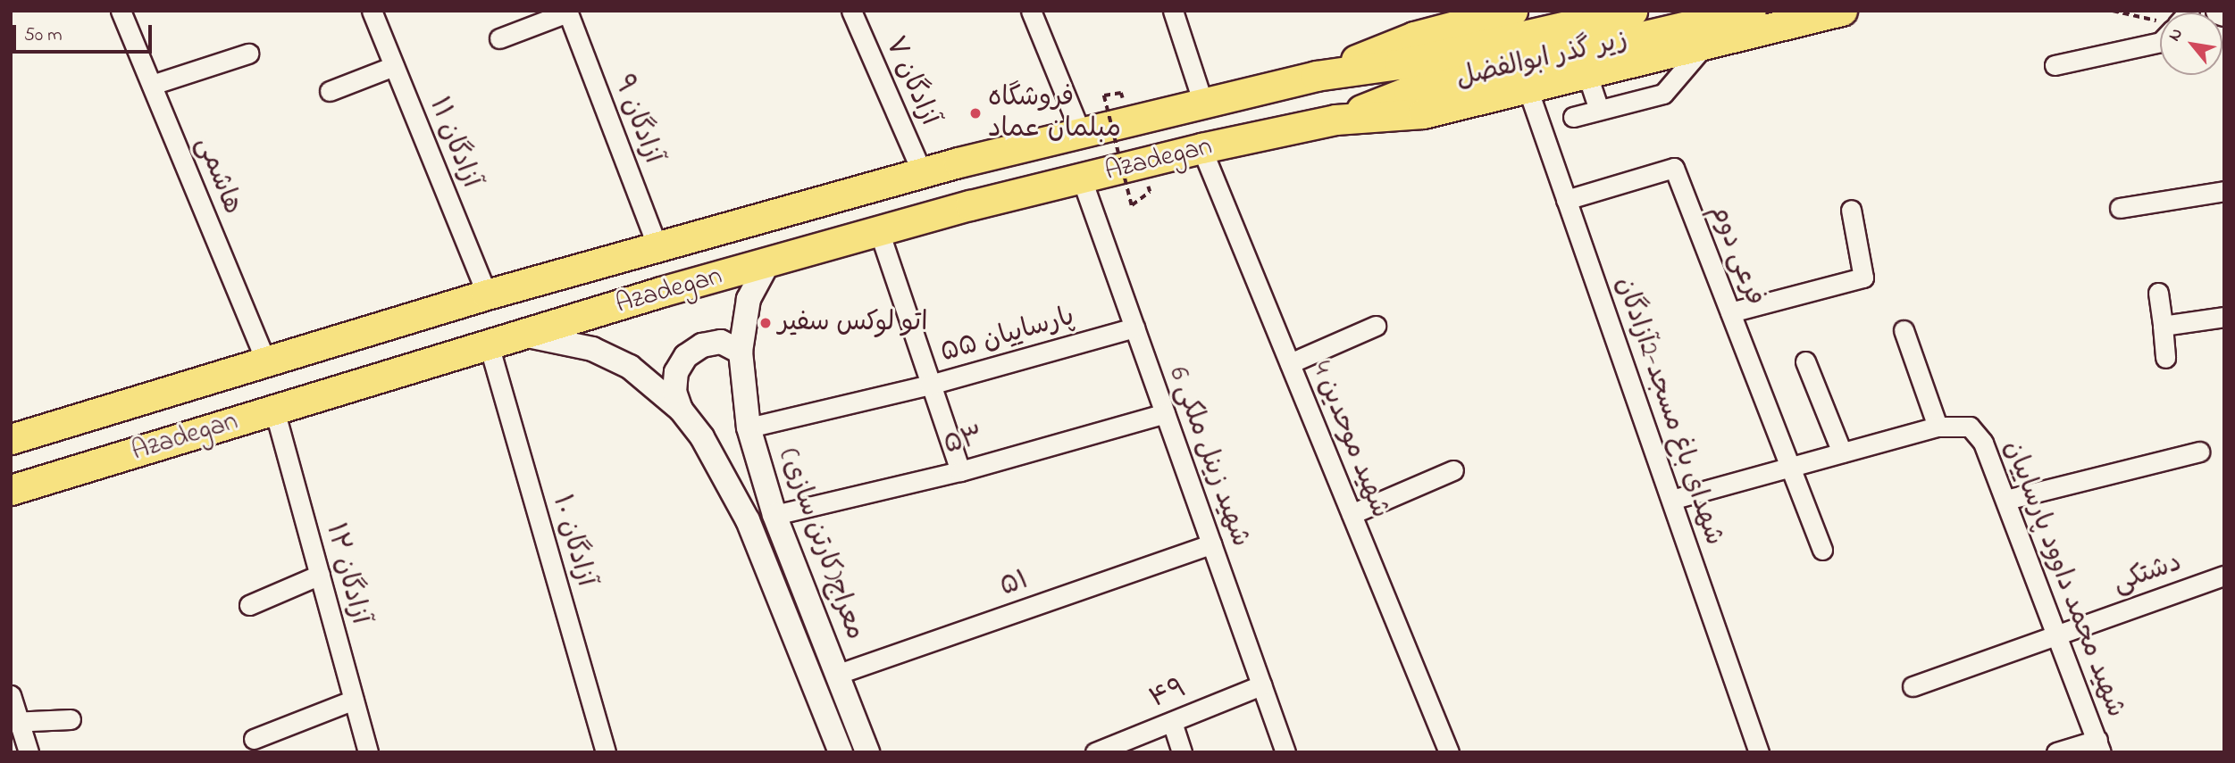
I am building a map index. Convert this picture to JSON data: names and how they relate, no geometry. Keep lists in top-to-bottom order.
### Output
{
  "streets": {
    "main road": ["زیر گذر ابوالفضل", "Azadegan"],
    "street": [
      "۷ آزادگان",
      "۹ آزادگان",
      "۱۱ آزادگان",
      "هاشمی",
      "فرعی دوم",
      "پارساییان ۵۵",
      "شهدای‌ باغ مسجد-2آزادگان",
      "4 شهید موحدین",
      "۵۳",
      "6 شهید زینل ملکی",
      "۱۰ آزادگان",
      "معراج(کارتن سازی)",
      "۱۲ آزادگان",
      "دشتکی",
      "شهید محمد داوود پارساییان",
      "۵۱",
      "۴۹"
    ]
  },
  "crossings": [
    ["زیر گذر ابوالفضل", "Azadegan"],
    ["۷ آزادگان", "Azadegan"],
    ["۹ آزادگان", "Azadegan"],
    ["۱۱ آزادگان", "Azadegan"],
    ["Azadegan", "هاشمی"],
    ["Azadegan", "4 شهید موحدین"],
    ["Azadegan", "6 شهید زینل ملکی"],
    ["Azadegan", "۱۰ آزادگان"],
    ["Azadegan", "معراج(کارتن سازی)"],
    ["Azadegan", "۱۲ آزادگان"],
    ["فرعی دوم", "شهدای‌ باغ مسجد-2آزادگان"],
    ["فرعی دوم", "شهید محمد داوود پارساییان"],
    ["پارساییان ۵۵", "6 شهید زینل ملکی"],
    ["پارساییان ۵۵", "معراج(کارتن سازی)"],
    ["شهدای‌ باغ مسجد-2آزادگان", "شهید محمد داوود پارساییان"],
    ["۵۳", "6 شهید زینل ملکی"],
    ["۵۳", "معراج(کارتن سازی)"],
    ["6 شهید زینل ملکی", "۵۱"],
    ["6 شهید زینل ملکی", "۴۹"],
    ["معراج(کارتن سازی)", "۵۱"],
    ["دشتکی", "شهید محمد داوود پارساییان"]
  ],
  "places": ["فروشگاه مبلمان عماد", "اتو لوکس سفیر"],
  "scale_bar": "50 m",
  "north": "top left"
}
